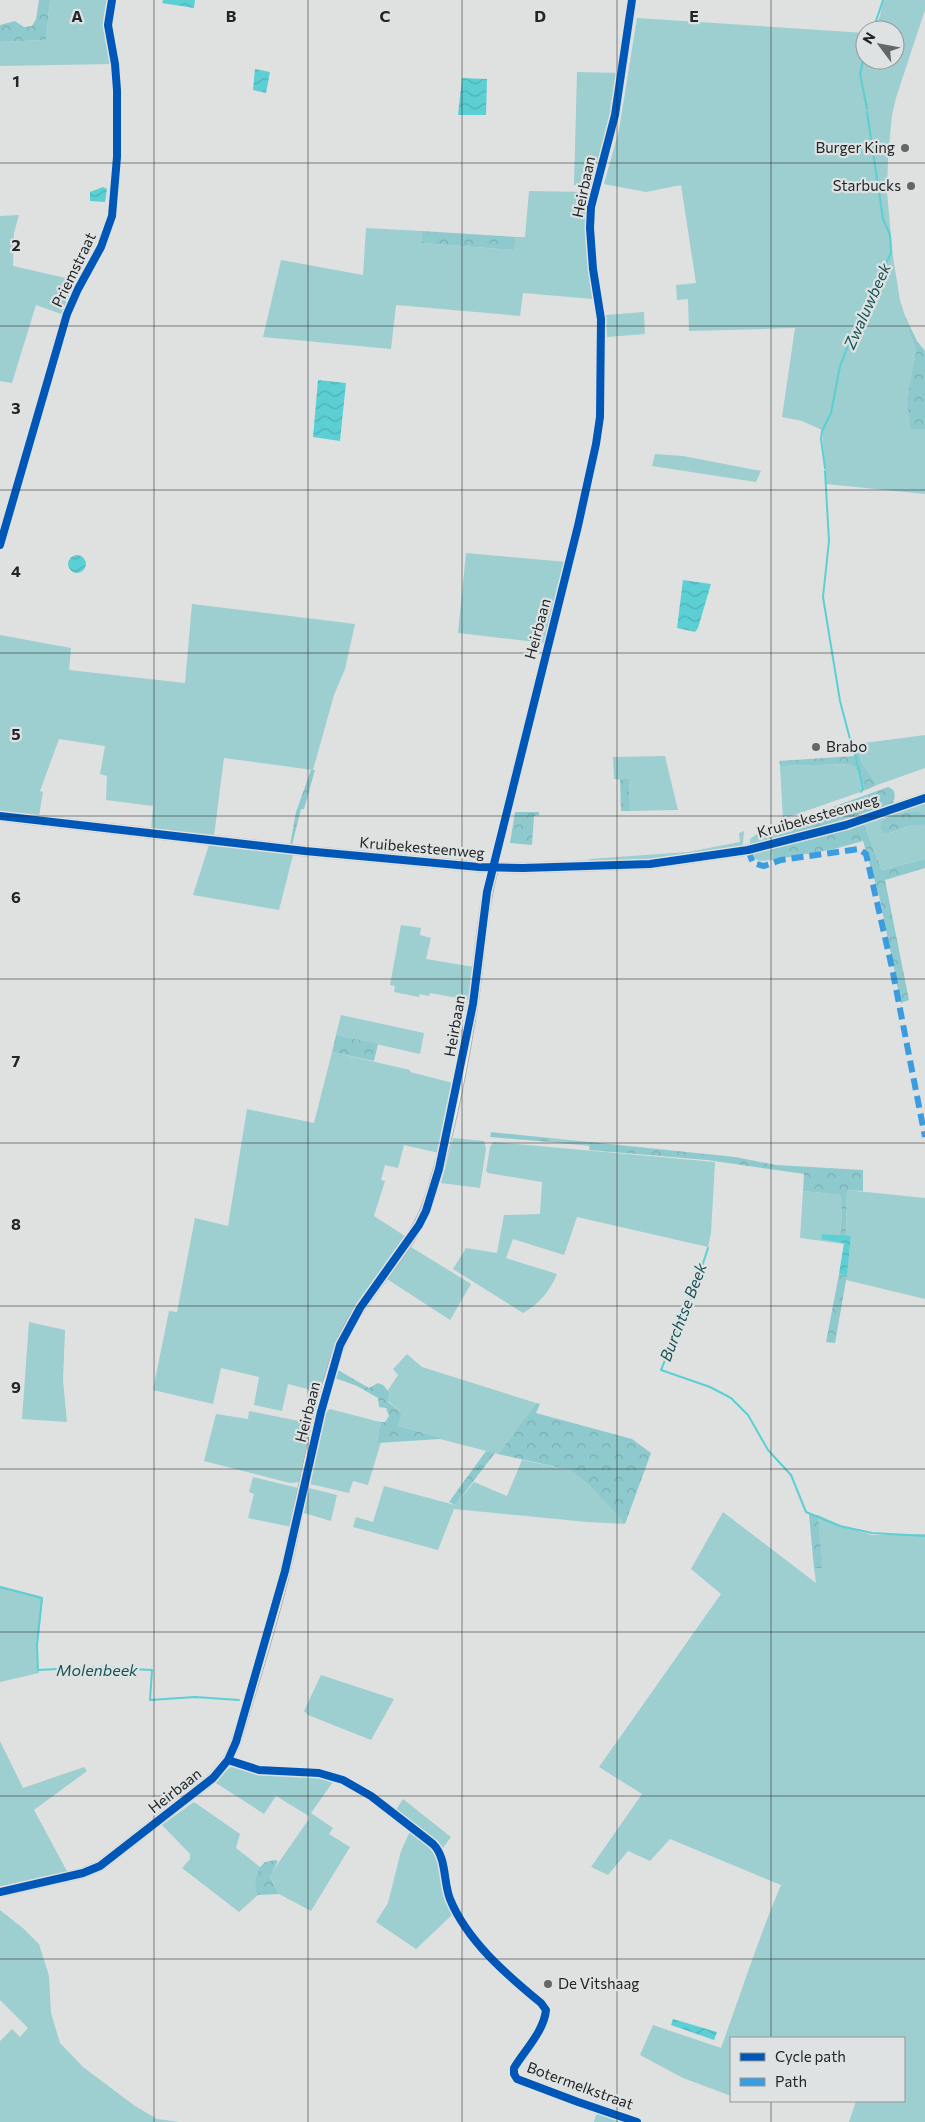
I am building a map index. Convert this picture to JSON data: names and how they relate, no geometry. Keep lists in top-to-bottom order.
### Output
{
  "streets": {
    "street": [
      "Heirbaan",
      "Priemstraat",
      "Kruibekesteenweg",
      "Botermelkstraat"
    ]
  },
  "crossings": [
    ["Heirbaan", "Kruibekesteenweg"],
    ["Heirbaan", "Botermelkstraat"]
  ],
  "water": ["Zwaluwbeek", "Burchtse Beek", "Molenbeek"],
  "places": [
    "Burger King",
    "Starbucks",
    "Brabo",
    "De Vitshaag"
  ],
  "legend": ["Cycle path", "Path"],
  "north": "top left",
  "grid": {
    "columns": [
      "A",
      "B",
      "C",
      "D",
      "E"
    ],
    "rows": [
      "1",
      "2",
      "3",
      "4",
      "5",
      "6",
      "7",
      "8",
      "9"
    ]
  }
}
